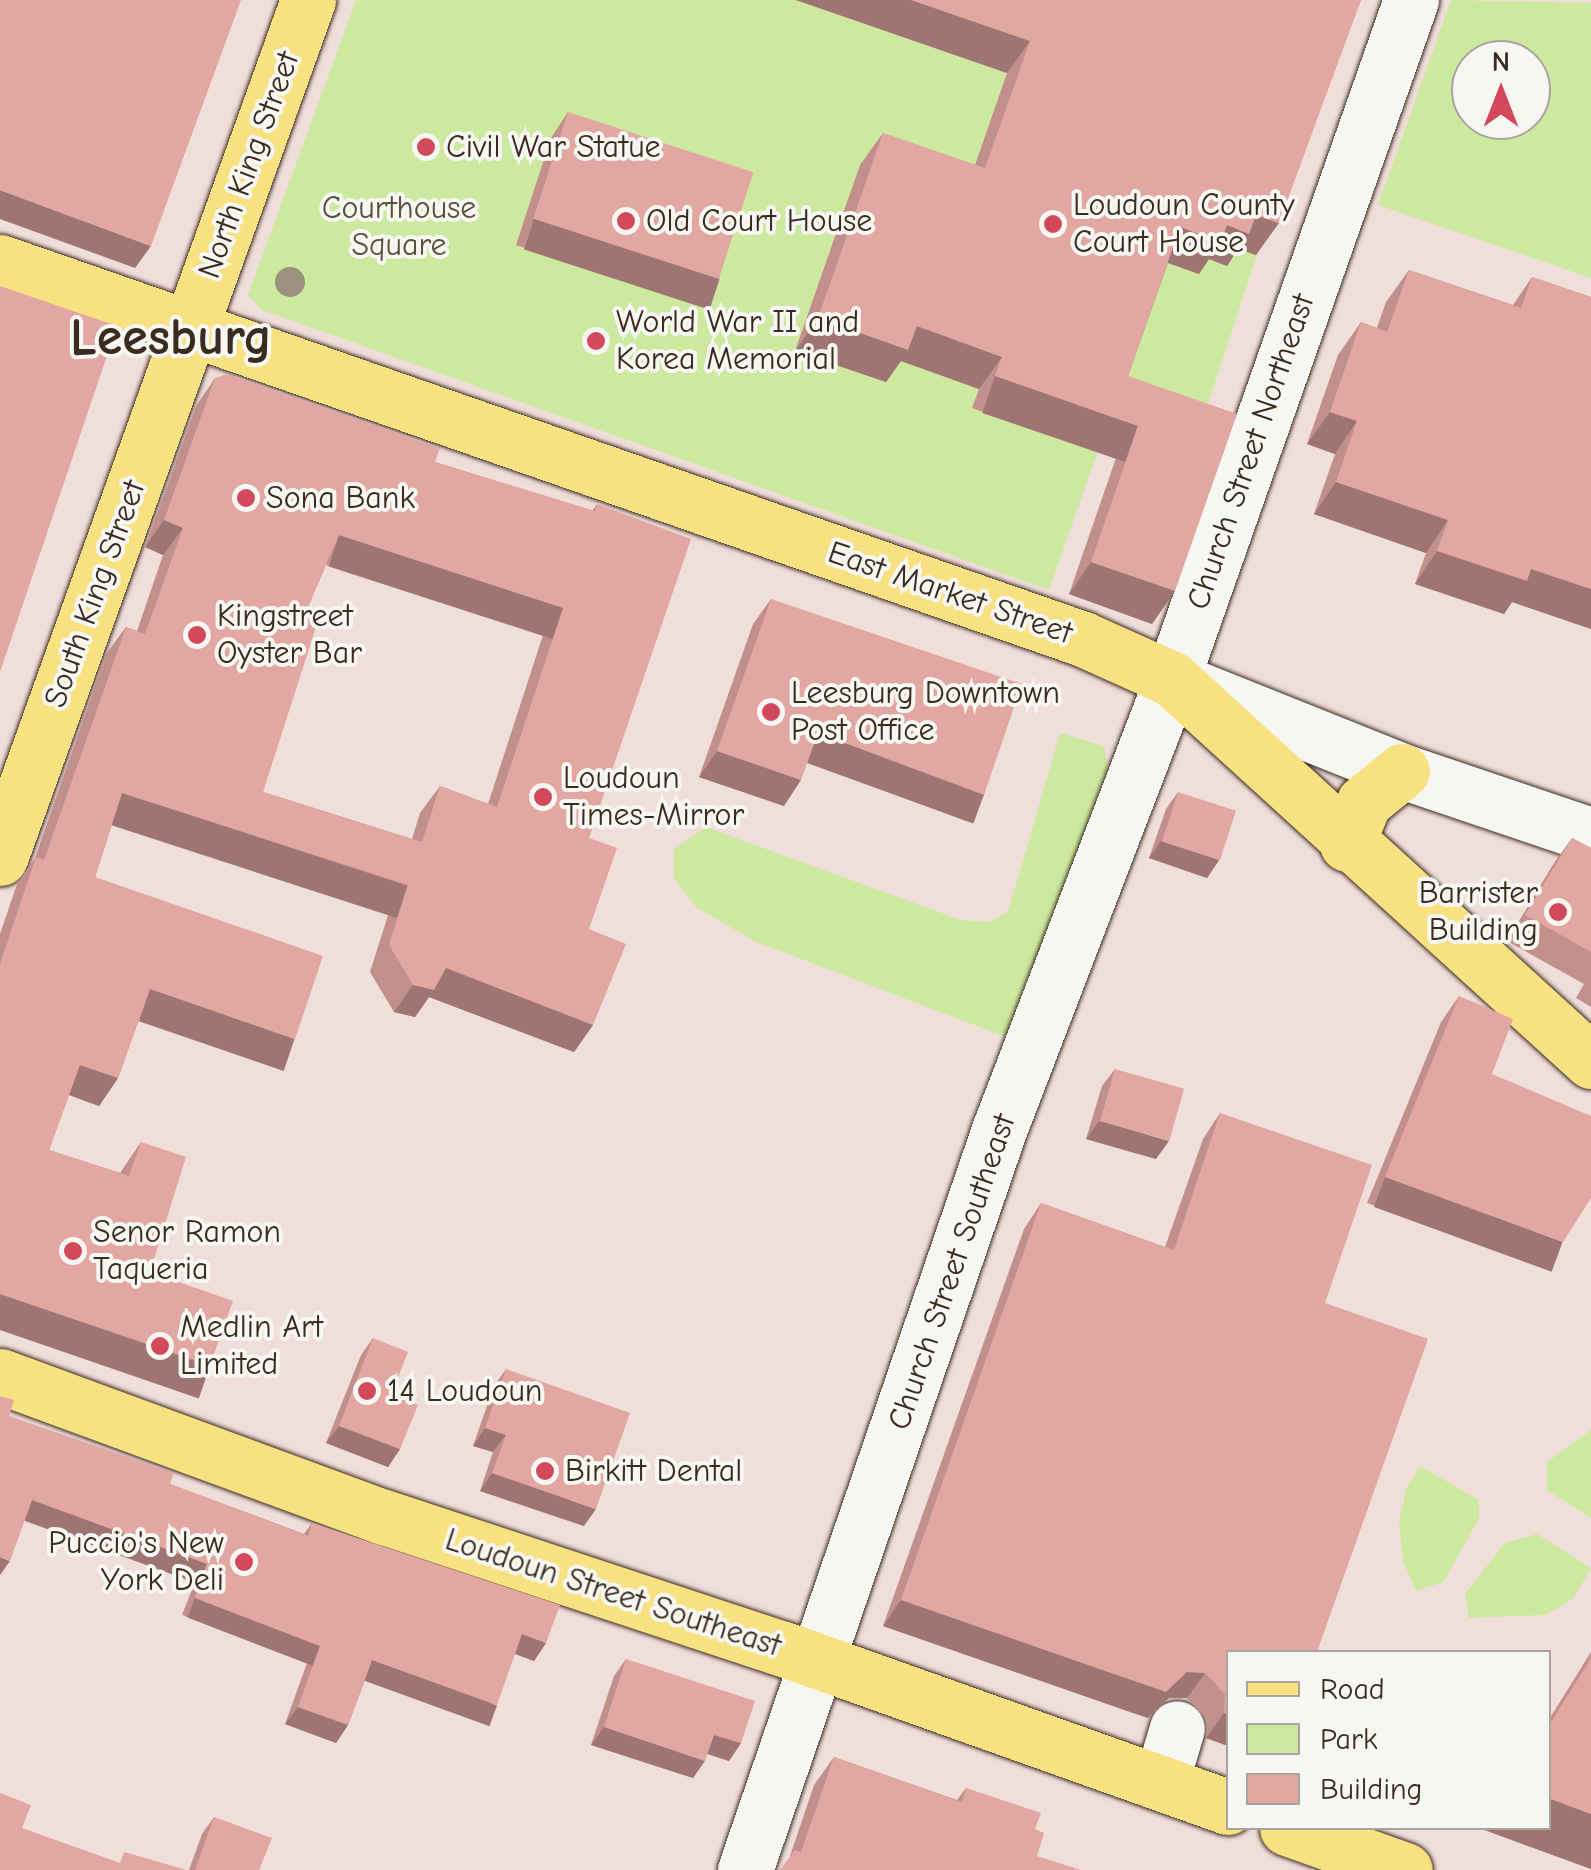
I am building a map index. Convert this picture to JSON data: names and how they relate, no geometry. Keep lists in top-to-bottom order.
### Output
{
  "streets": {
    "main road": [
      "North King Street",
      "East Market Street",
      "South King Street",
      "Loudoun Street Southeast"
    ],
    "street": ["Church Street Northeast", "Church Street Southeast"]
  },
  "crossings": [
    ["North King Street", "East Market Street"],
    ["North King Street", "South King Street"],
    ["Church Street Northeast", "East Market Street"],
    ["Church Street Northeast", "Church Street Southeast"],
    ["East Market Street", "South King Street"],
    ["East Market Street", "Church Street Southeast"],
    ["Church Street Southeast", "Loudoun Street Southeast"]
  ],
  "districts": ["Leesburg"],
  "parks": ["Courthouse Square"],
  "places": [
    "Civil War Statue",
    "Old Court House",
    "Loudoun County Court House",
    "World War II and Korea Memorial",
    "Sona Bank",
    "Kingstreet Oyster Bar",
    "Leesburg Downtown Post Office",
    "Loudoun Times-Mirror",
    "Barrister Building",
    "Senor Ramon Taqueria",
    "Medlin Art Limited",
    "14 Loudoun",
    "Birkitt Dental",
    "Puccio's New York Deli"
  ],
  "legend": ["Road", "Park", "Building"],
  "north": "top"
}
